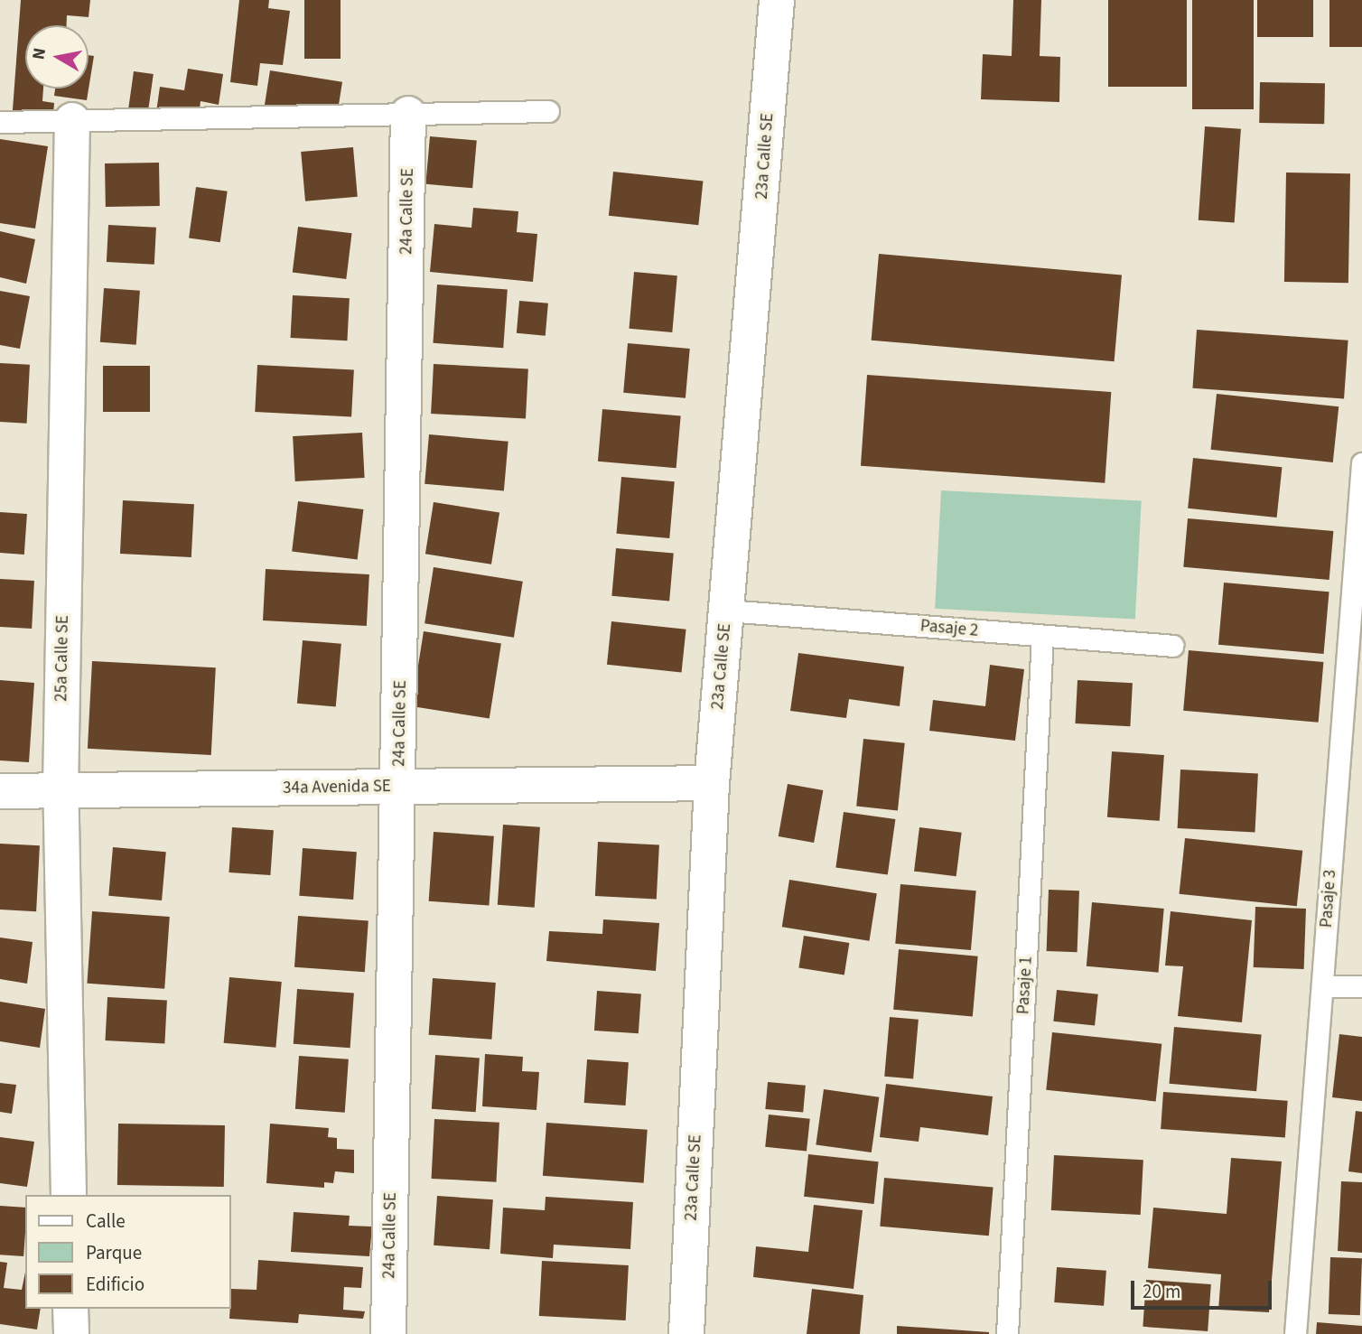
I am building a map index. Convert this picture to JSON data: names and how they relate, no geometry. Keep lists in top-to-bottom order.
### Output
{
  "streets": {
    "street": [
      "23a Calle SE",
      "24a Calle SE",
      "25a Calle SE",
      "34a Avenida SE"
    ],
    "lane": ["Pasaje 2", "Pasaje 3", "Pasaje 1"]
  },
  "crossings": [
    ["23a Calle SE", "Pasaje 2"],
    ["23a Calle SE", "34a Avenida SE"],
    ["24a Calle SE", "34a Avenida SE"],
    ["Pasaje 2", "Pasaje 1"],
    ["25a Calle SE", "34a Avenida SE"]
  ],
  "legend": ["Calle", "Parque", "Edificio"],
  "scale_bar": "20 m",
  "north": "left"
}
